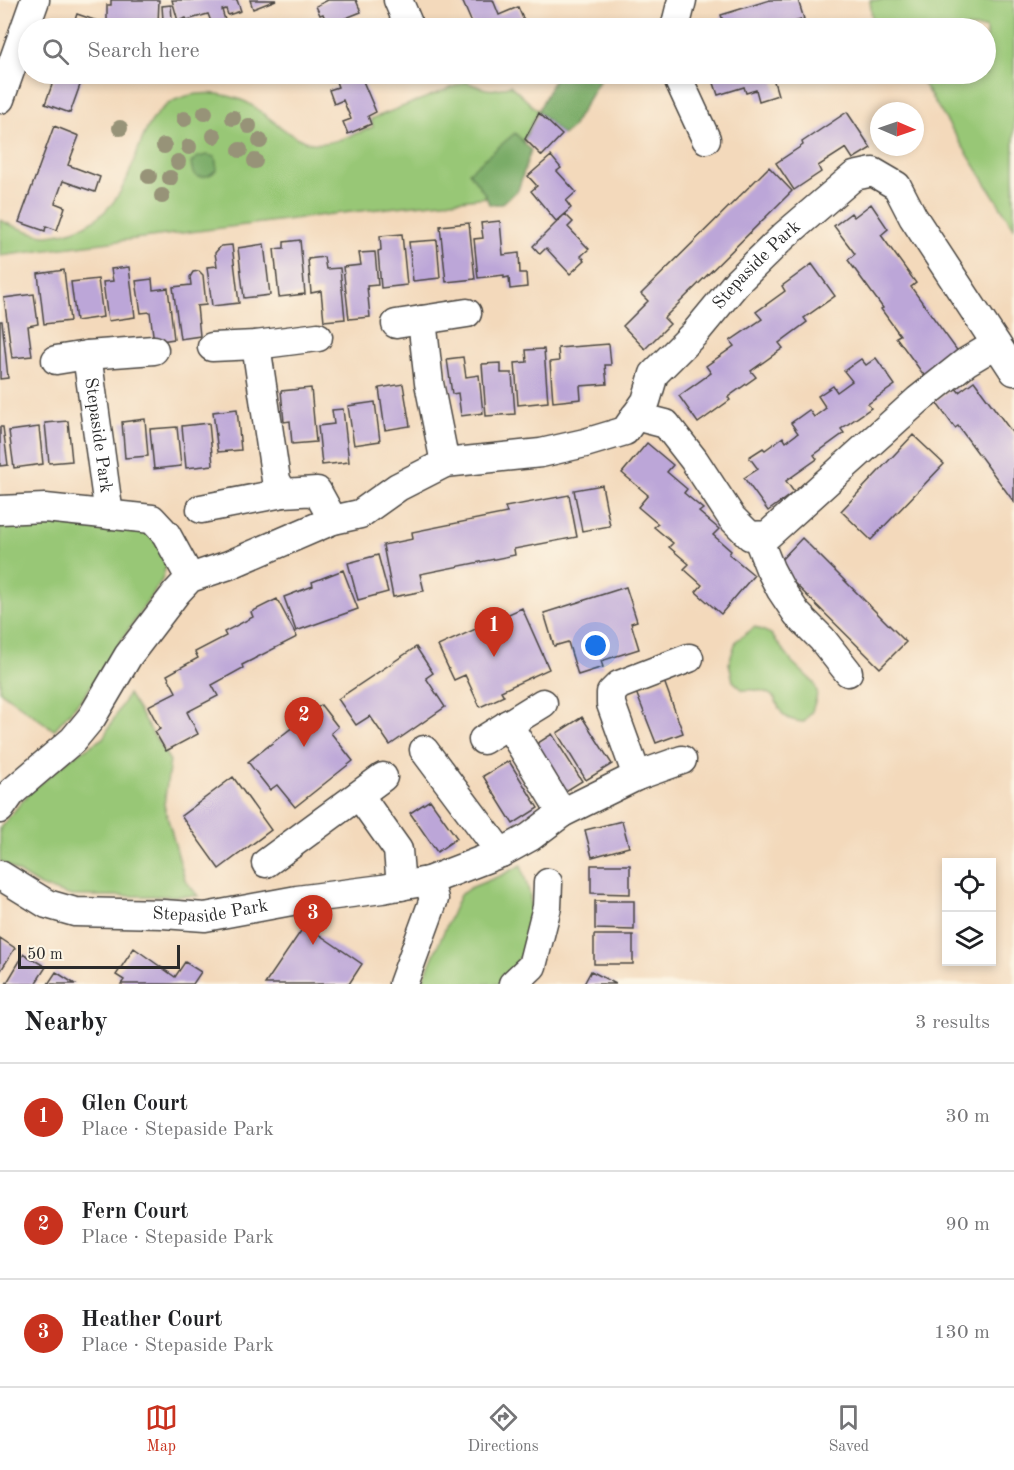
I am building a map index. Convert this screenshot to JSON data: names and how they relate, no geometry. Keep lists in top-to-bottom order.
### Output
{
  "streets": {
    "street": ["Stepaside Park"]
  },
  "scale_bar": "50 m",
  "north": "right",
  "page": {
    "search": "Search here",
    "pins": ["1", "2", "3"],
    "scale": "50 m",
    "heading": ["Nearby", "3 results"],
    "list": [
      {
        "mark": "1",
        "name": "Glen Court",
        "note": "Place · Stepaside Park",
        "value": "30 m"
      },
      {
        "mark": "2",
        "name": "Fern Court",
        "note": "Place · Stepaside Park",
        "value": "90 m"
      },
      {
        "mark": "3",
        "name": "Heather Court",
        "note": "Place · Stepaside Park",
        "value": "130 m"
      }
    ],
    "nav": ["Map", "Directions", "Saved"]
  }
}
